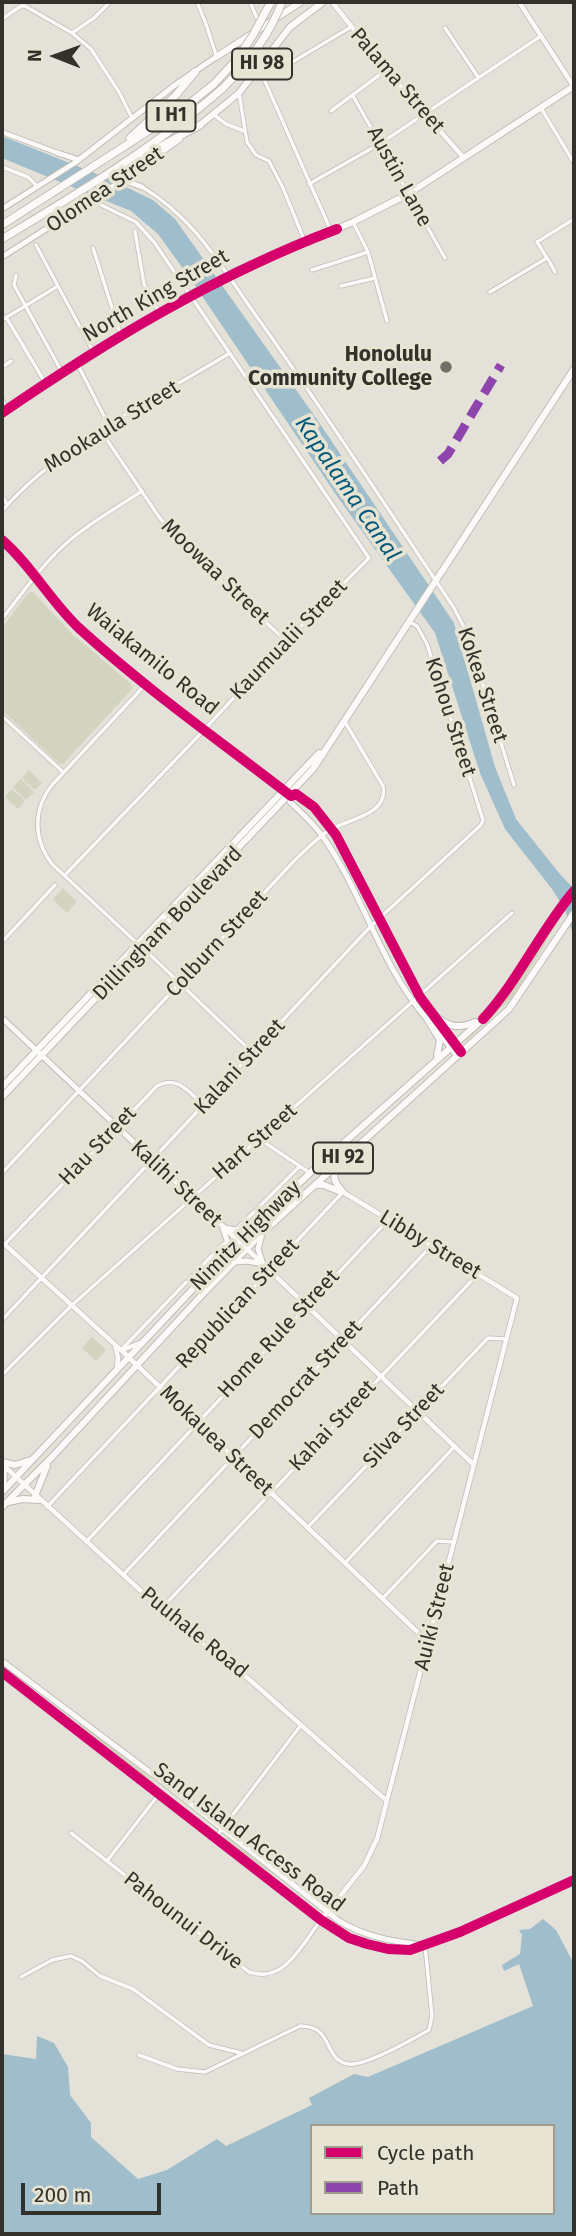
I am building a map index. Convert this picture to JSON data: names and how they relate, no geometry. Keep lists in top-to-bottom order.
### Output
{
  "streets": {
    "highway": ["I H1"],
    "main road": [
      "HI 98",
      "Olomea Street",
      "North King Street",
      "Waiakamilo Road",
      "Dillingham Boulevard",
      "HI 92",
      "Kalihi Street",
      "Nimitz Highway",
      "Sand Island Access Road"
    ],
    "street": [
      "Palama Street",
      "Austin Lane",
      "Mookaula Street",
      "Moowaa Street",
      "Kaumualii Street",
      "Kokea Street",
      "Kohou Street",
      "Colburn Street",
      "Kalani Street",
      "Hart Street",
      "Hau Street",
      "Libby Street",
      "Republican Street",
      "Home Rule Street",
      "Democrat Street",
      "Kahai Street",
      "Silva Street",
      "Mokauea Street",
      "Auiki Street",
      "Puuhale Road",
      "Pahounui Drive"
    ]
  },
  "crossings": [
    ["Palama Street", "North King Street"],
    ["Austin Lane", "North King Street"],
    ["North King Street", "Kokea Street"],
    ["Mookaula Street", "Moowaa Street"],
    ["Mookaula Street", "Kaumualii Street"],
    ["Moowaa Street", "Kaumualii Street"],
    ["Kaumualii Street", "Waiakamilo Road"],
    ["Waiakamilo Road", "Dillingham Boulevard"],
    ["Waiakamilo Road", "Colburn Street"],
    ["Waiakamilo Road", "Kalani Street"],
    ["Waiakamilo Road", "Hart Street"],
    ["Waiakamilo Road", "Nimitz Highway"],
    ["Kokea Street", "Dillingham Boulevard"],
    ["Kohou Street", "Dillingham Boulevard"],
    ["Kohou Street", "Kalani Street"],
    ["Dillingham Boulevard", "Colburn Street"],
    ["Dillingham Boulevard", "Kalihi Street"],
    ["Colburn Street", "Kalihi Street"],
    ["Kalani Street", "Hau Street"],
    ["Kalani Street", "Kalihi Street"],
    ["Kalani Street", "Mokauea Street"],
    ["Hart Street", "Kalihi Street"],
    ["Hart Street", "Mokauea Street"],
    ["Hau Street", "Kalihi Street"],
    ["Hau Street", "Mokauea Street"],
    ["Kalihi Street", "Nimitz Highway"],
    ["Kalihi Street", "Republican Street"],
    ["Kalihi Street", "Home Rule Street"],
    ["Kalihi Street", "Democrat Street"],
    ["Kalihi Street", "Kahai Street"],
    ["Kalihi Street", "Silva Street"],
    ["Kalihi Street", "Auiki Street"],
    ["Nimitz Highway", "Mokauea Street"],
    ["Nimitz Highway", "Puuhale Road"],
    ["Libby Street", "Republican Street"],
    ["Libby Street", "Home Rule Street"],
    ["Libby Street", "Democrat Street"],
    ["Libby Street", "Kahai Street"],
    ["Libby Street", "Auiki Street"],
    ["Republican Street", "Mokauea Street"],
    ["Republican Street", "Puuhale Road"],
    ["Home Rule Street", "Mokauea Street"],
    ["Home Rule Street", "Puuhale Road"],
    ["Democrat Street", "Mokauea Street"],
    ["Democrat Street", "Puuhale Road"],
    ["Kahai Street", "Mokauea Street"],
    ["Kahai Street", "Puuhale Road"],
    ["Silva Street", "Mokauea Street"],
    ["Silva Street", "Auiki Street"],
    ["Mokauea Street", "Auiki Street"],
    ["Auiki Street", "Puuhale Road"],
    ["Auiki Street", "Sand Island Access Road"],
    ["Auiki Street", "Pahounui Drive"],
    ["Sand Island Access Road", "Pahounui Drive"]
  ],
  "water": ["Kapalama Canal"],
  "places": ["Honolulu Community College"],
  "legend": ["Cycle path", "Path"],
  "scale_bar": "200 m",
  "north": "left"
}
